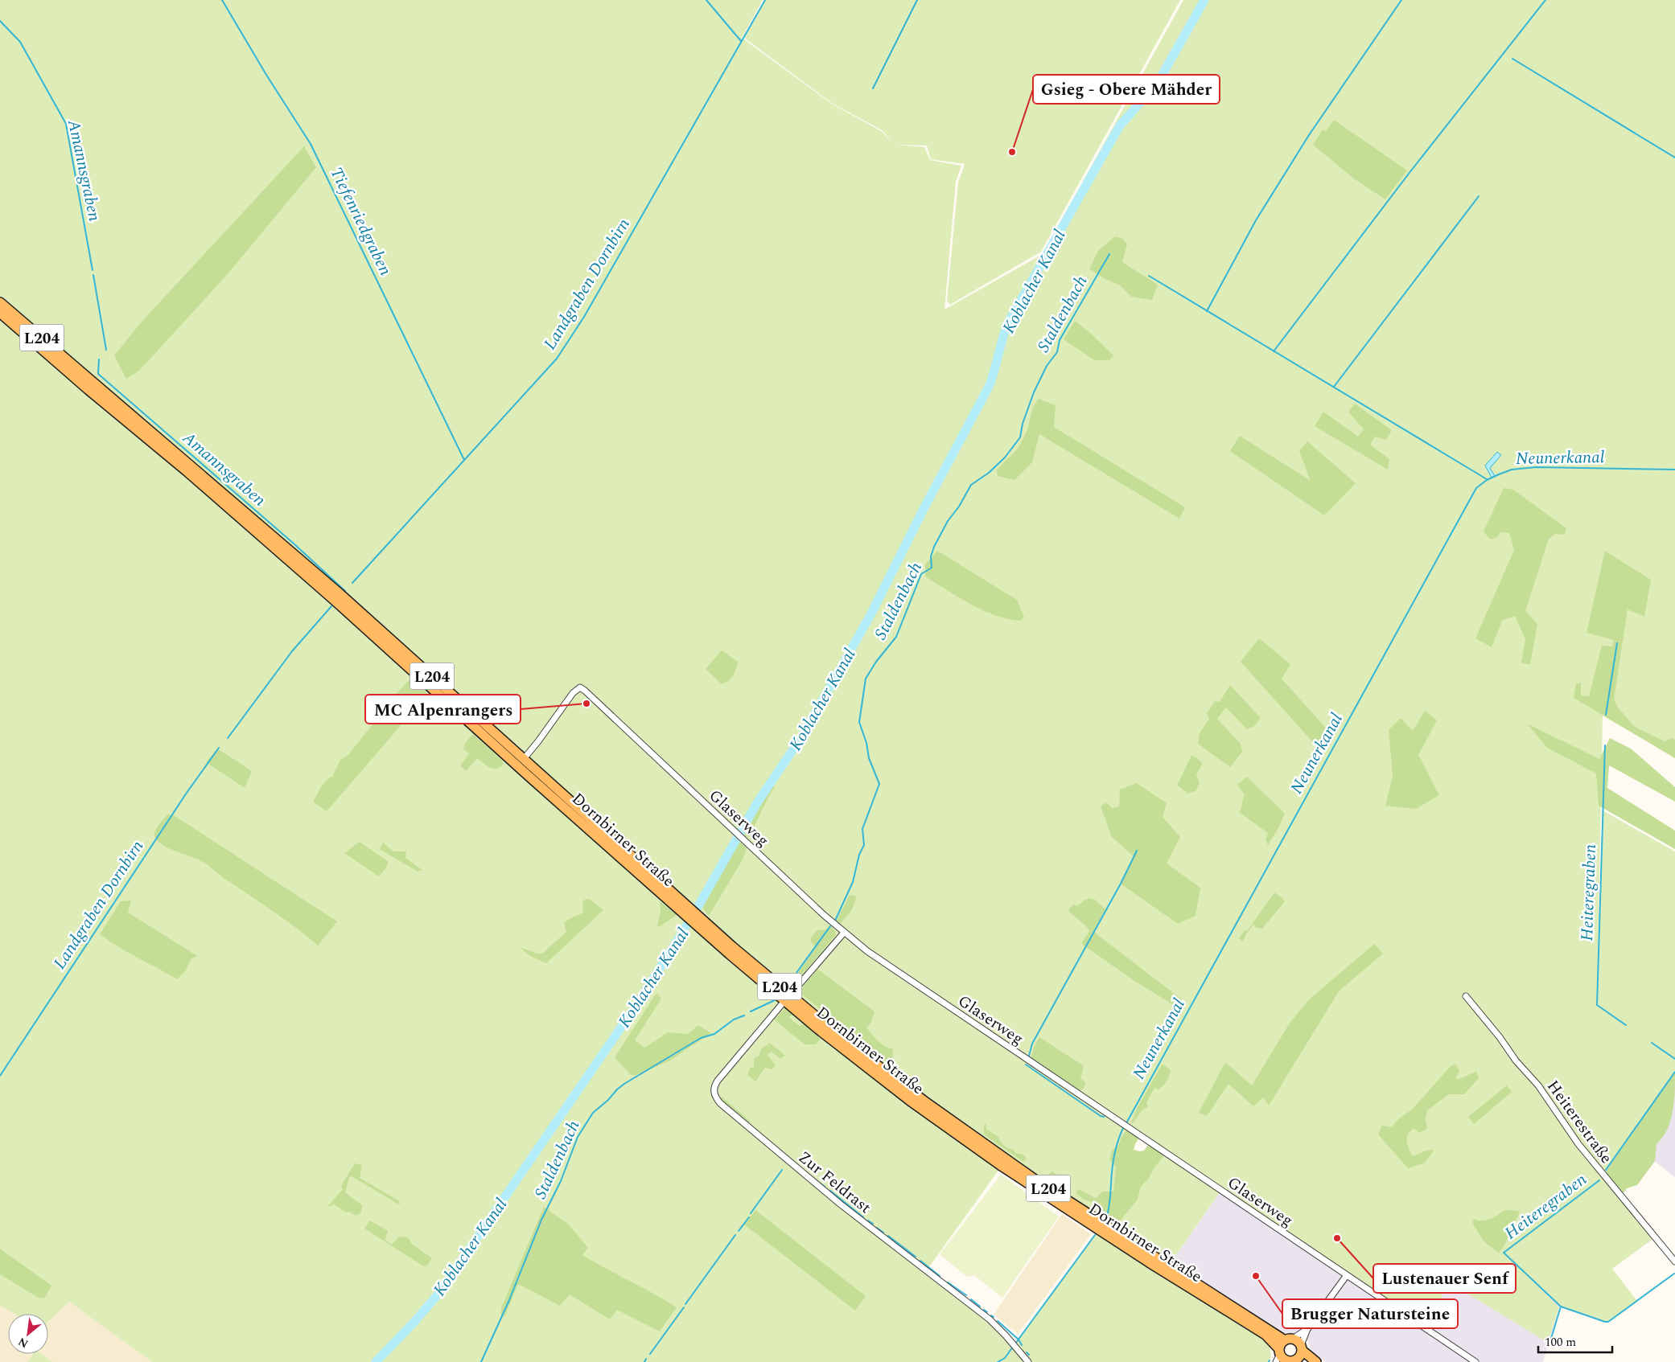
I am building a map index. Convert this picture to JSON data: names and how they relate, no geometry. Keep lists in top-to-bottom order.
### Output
{
  "streets": {
    "main road": ["L204", "Dornbirner Straße"],
    "street": ["Glaserweg", "Heiterestraße", "Zur Feldrast"]
  },
  "crossings": [
    ["L204", "Dornbirner Straße"],
    ["Glaserweg", "Dornbirner Straße"]
  ],
  "water": [
    "Amannsgraben",
    "Tiefenriedgraben",
    "Koblacher Kanal",
    "Landgraben Dornbirn",
    "Staldenbach",
    "Neunerkanal",
    "Heiteregraben"
  ],
  "places": [
    "Gsieg - Obere Mähder",
    "MC Alpenrangers",
    "Lustenauer Senf",
    "Brugger Natursteine"
  ],
  "scale_bar": "100 m",
  "north": "bottom left"
}
